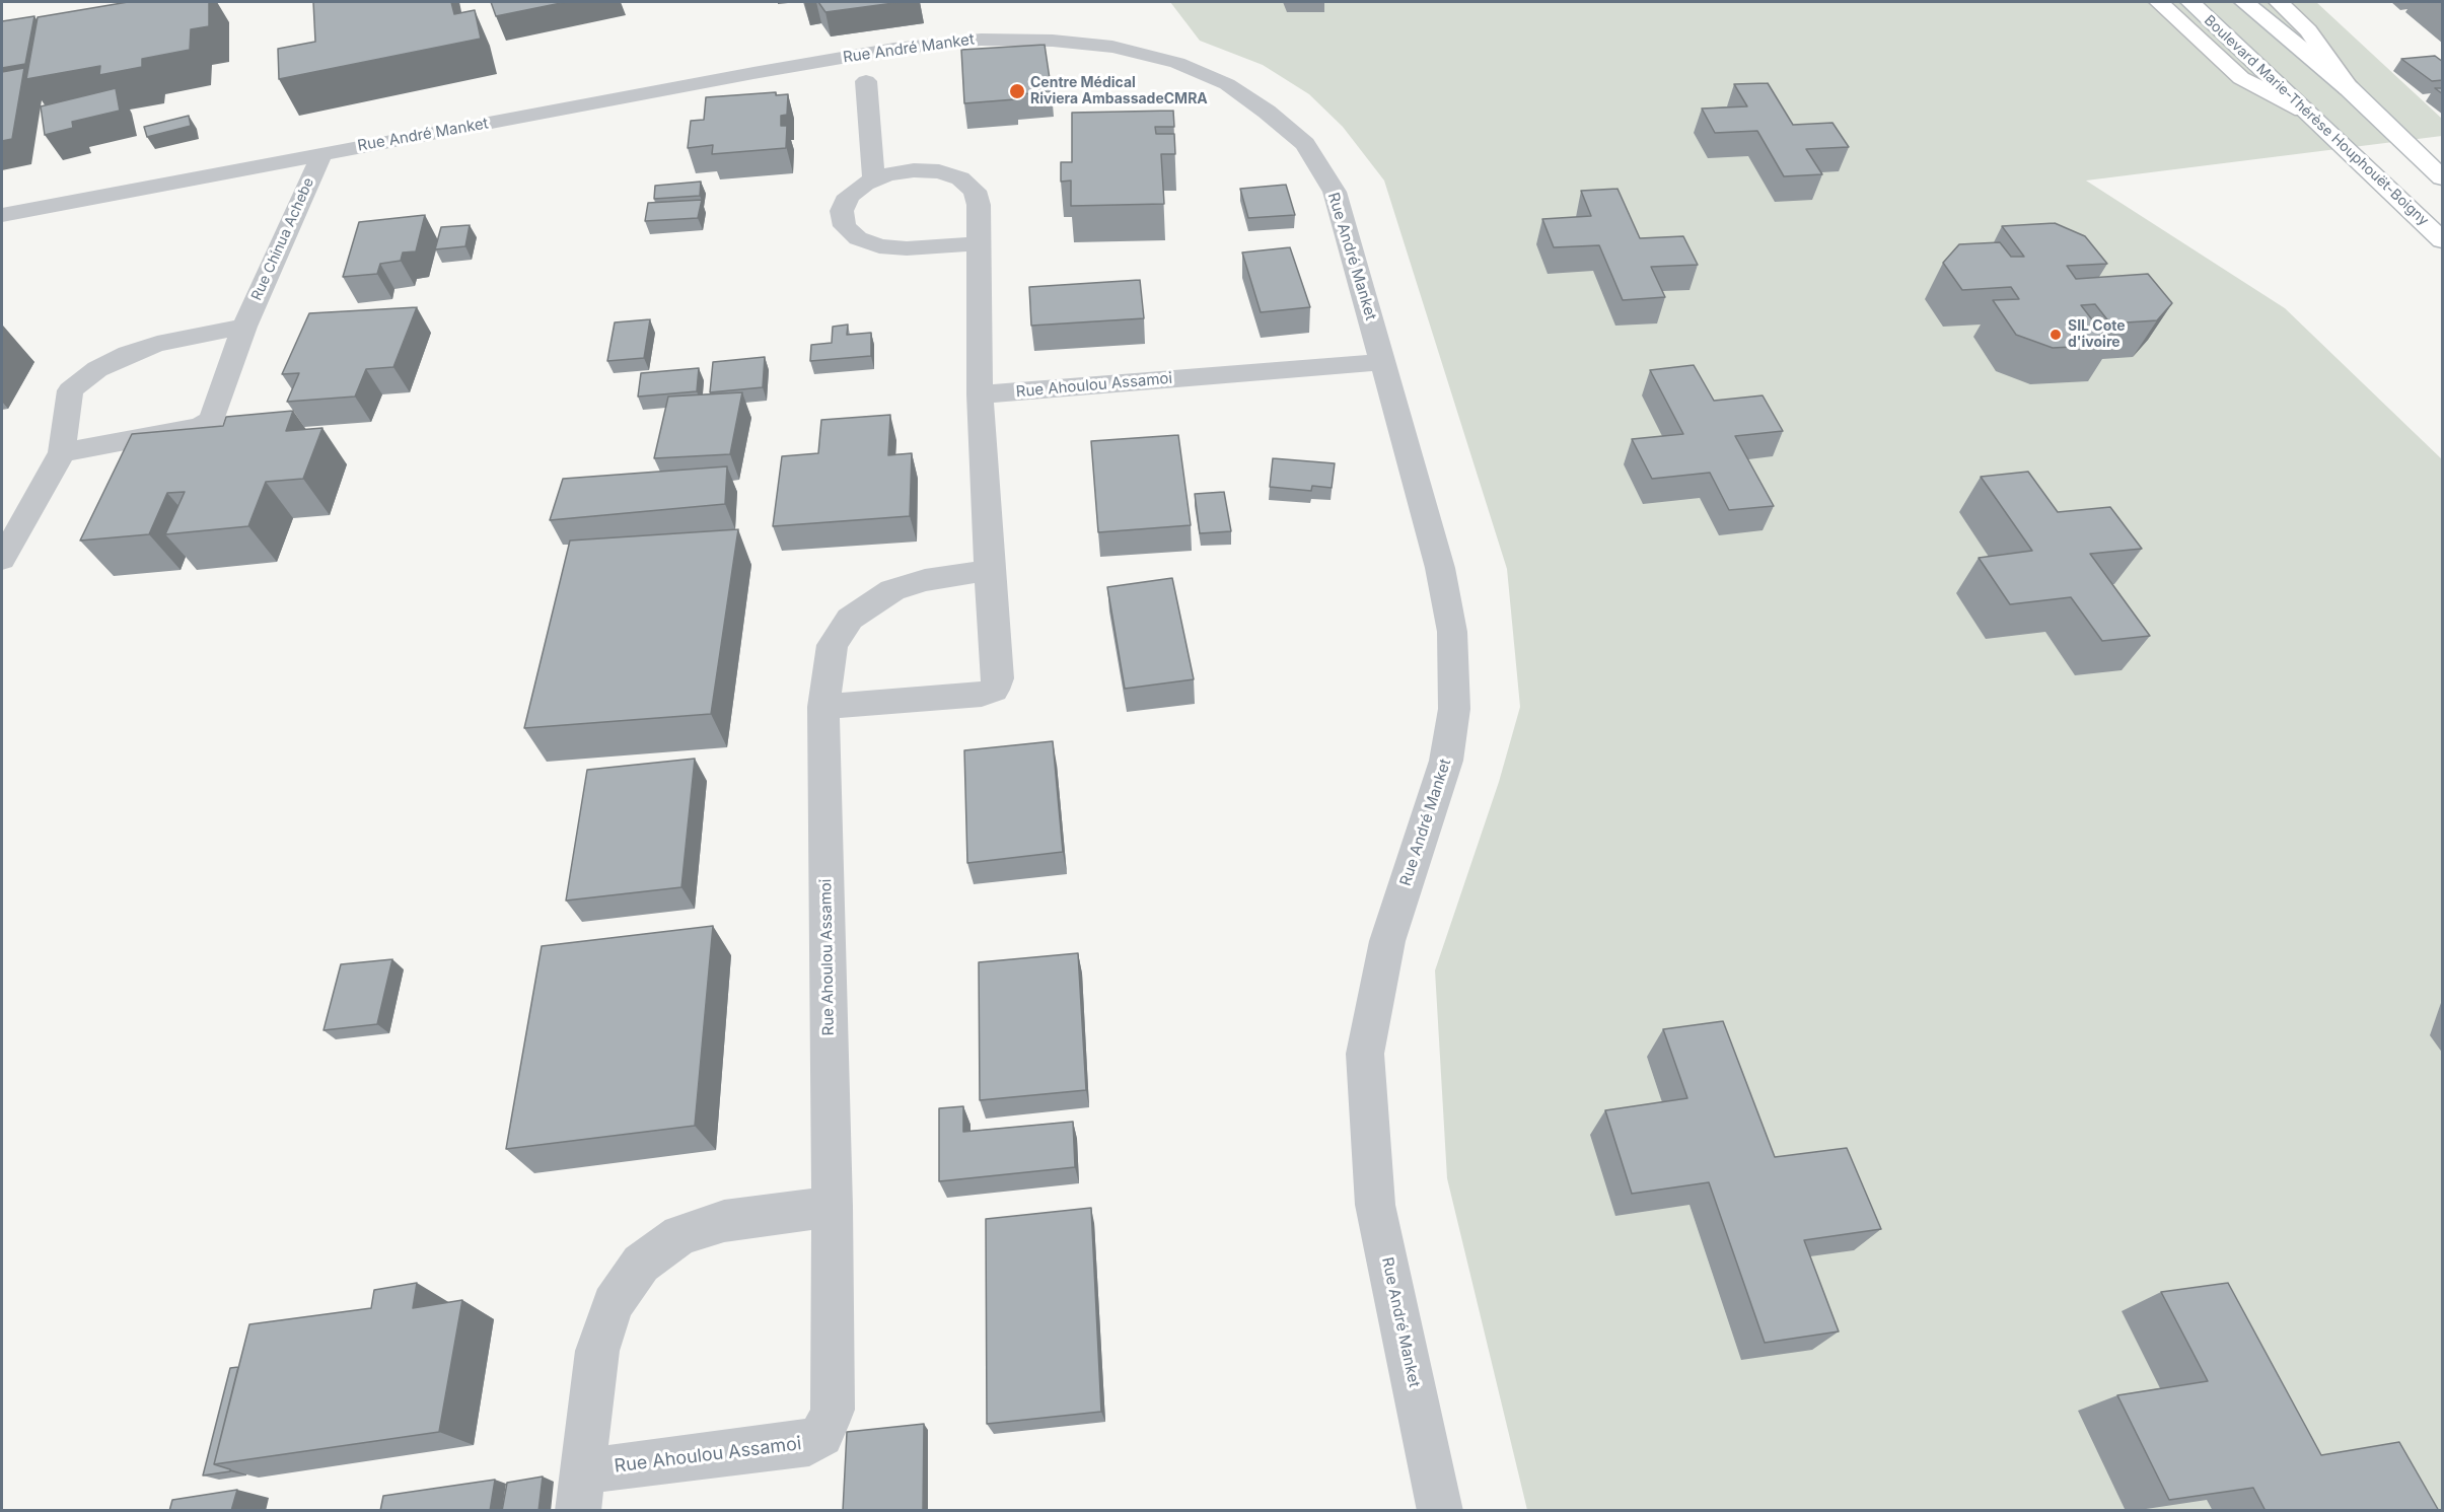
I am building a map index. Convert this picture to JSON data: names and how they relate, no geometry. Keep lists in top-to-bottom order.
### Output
{
  "streets": {
    "main road": ["Boulevard Marie-Thérèse Houphouët-Boigny"],
    "street": ["Rue André Manket", "Rue Chinua Achebe", "Rue Ahoulou Assamoi"]
  },
  "crossings": [
    ["Rue André Manket", "Rue Chinua Achebe"],
    ["Rue André Manket", "Rue Ahoulou Assamoi"]
  ],
  "places": ["Centre Médical Riviera AmbassadeCMRA", "SIL Cote d'ivoire"]
}
